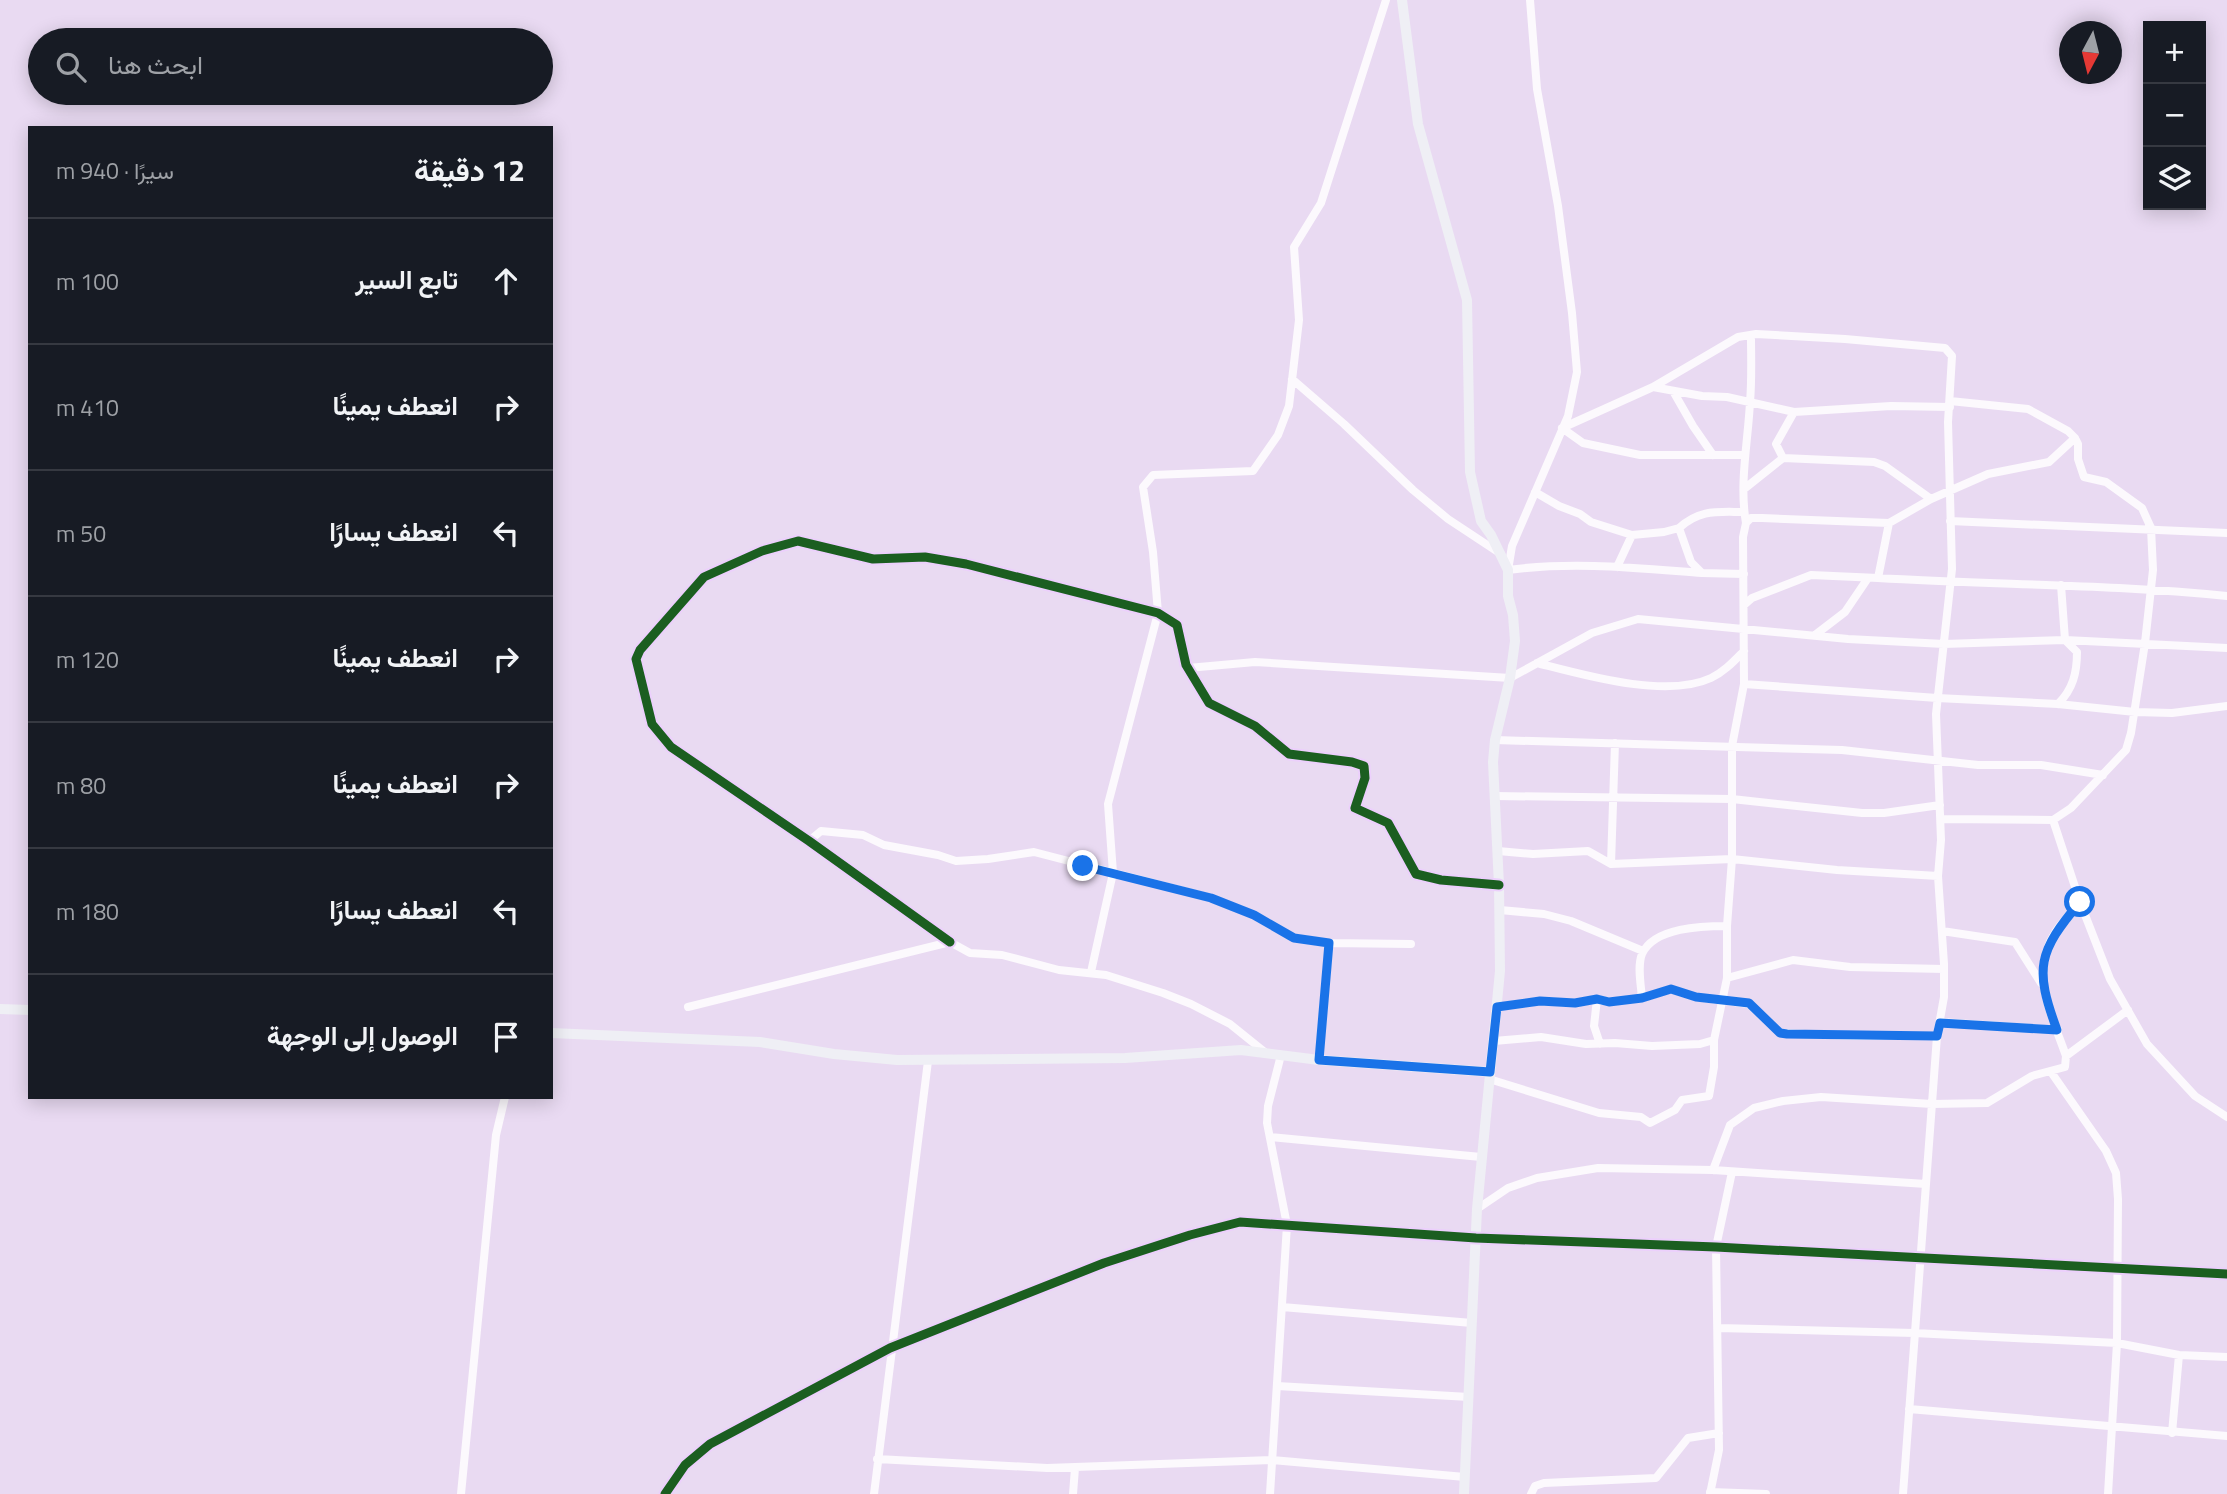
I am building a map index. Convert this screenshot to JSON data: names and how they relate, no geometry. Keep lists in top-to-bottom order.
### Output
{
  "north": "bottom",
  "page": {
    "map_buttons": ["+", "−"],
    "search": "ابحث هنا",
    "heading": ["12 دقيقة", "سيرًا · 940 m"],
    "list": [
      ["تابع السير", "100 m"],
      ["انعطف يمينًا", "410 m"],
      ["انعطف يسارًا", "50 m"],
      ["انعطف يمينًا", "120 m"],
      ["انعطف يمينًا", "80 m"],
      ["انعطف يسارًا", "180 m"],
      "الوصول إلى الوجهة"
    ]
  }
}
